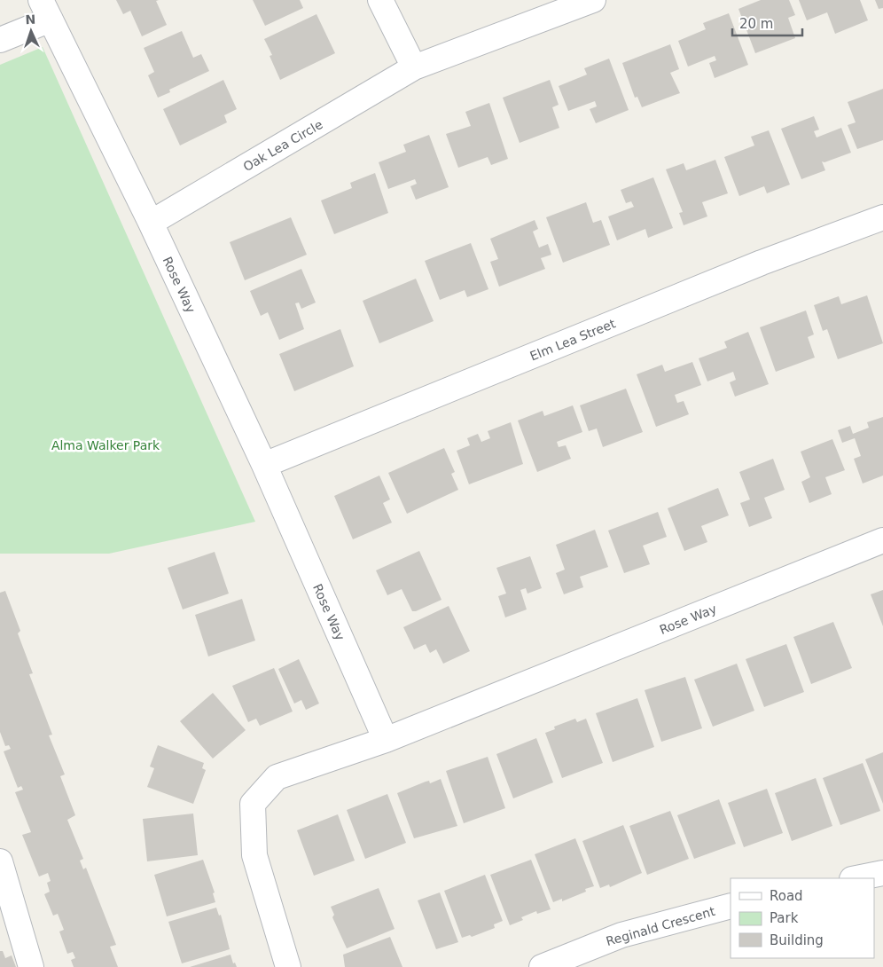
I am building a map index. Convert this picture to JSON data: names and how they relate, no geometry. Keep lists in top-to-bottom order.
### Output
{
  "streets": {
    "street": [
      "Oak Lea Circle",
      "Rose Way",
      "Elm Lea Street",
      "Reginald Crescent"
    ]
  },
  "crossings": [
    ["Oak Lea Circle", "Rose Way"],
    ["Rose Way", "Elm Lea Street"]
  ],
  "parks": ["Alma Walker Park"],
  "legend": ["Road", "Park", "Building"],
  "scale_bar": "20 m",
  "north": "top"
}
